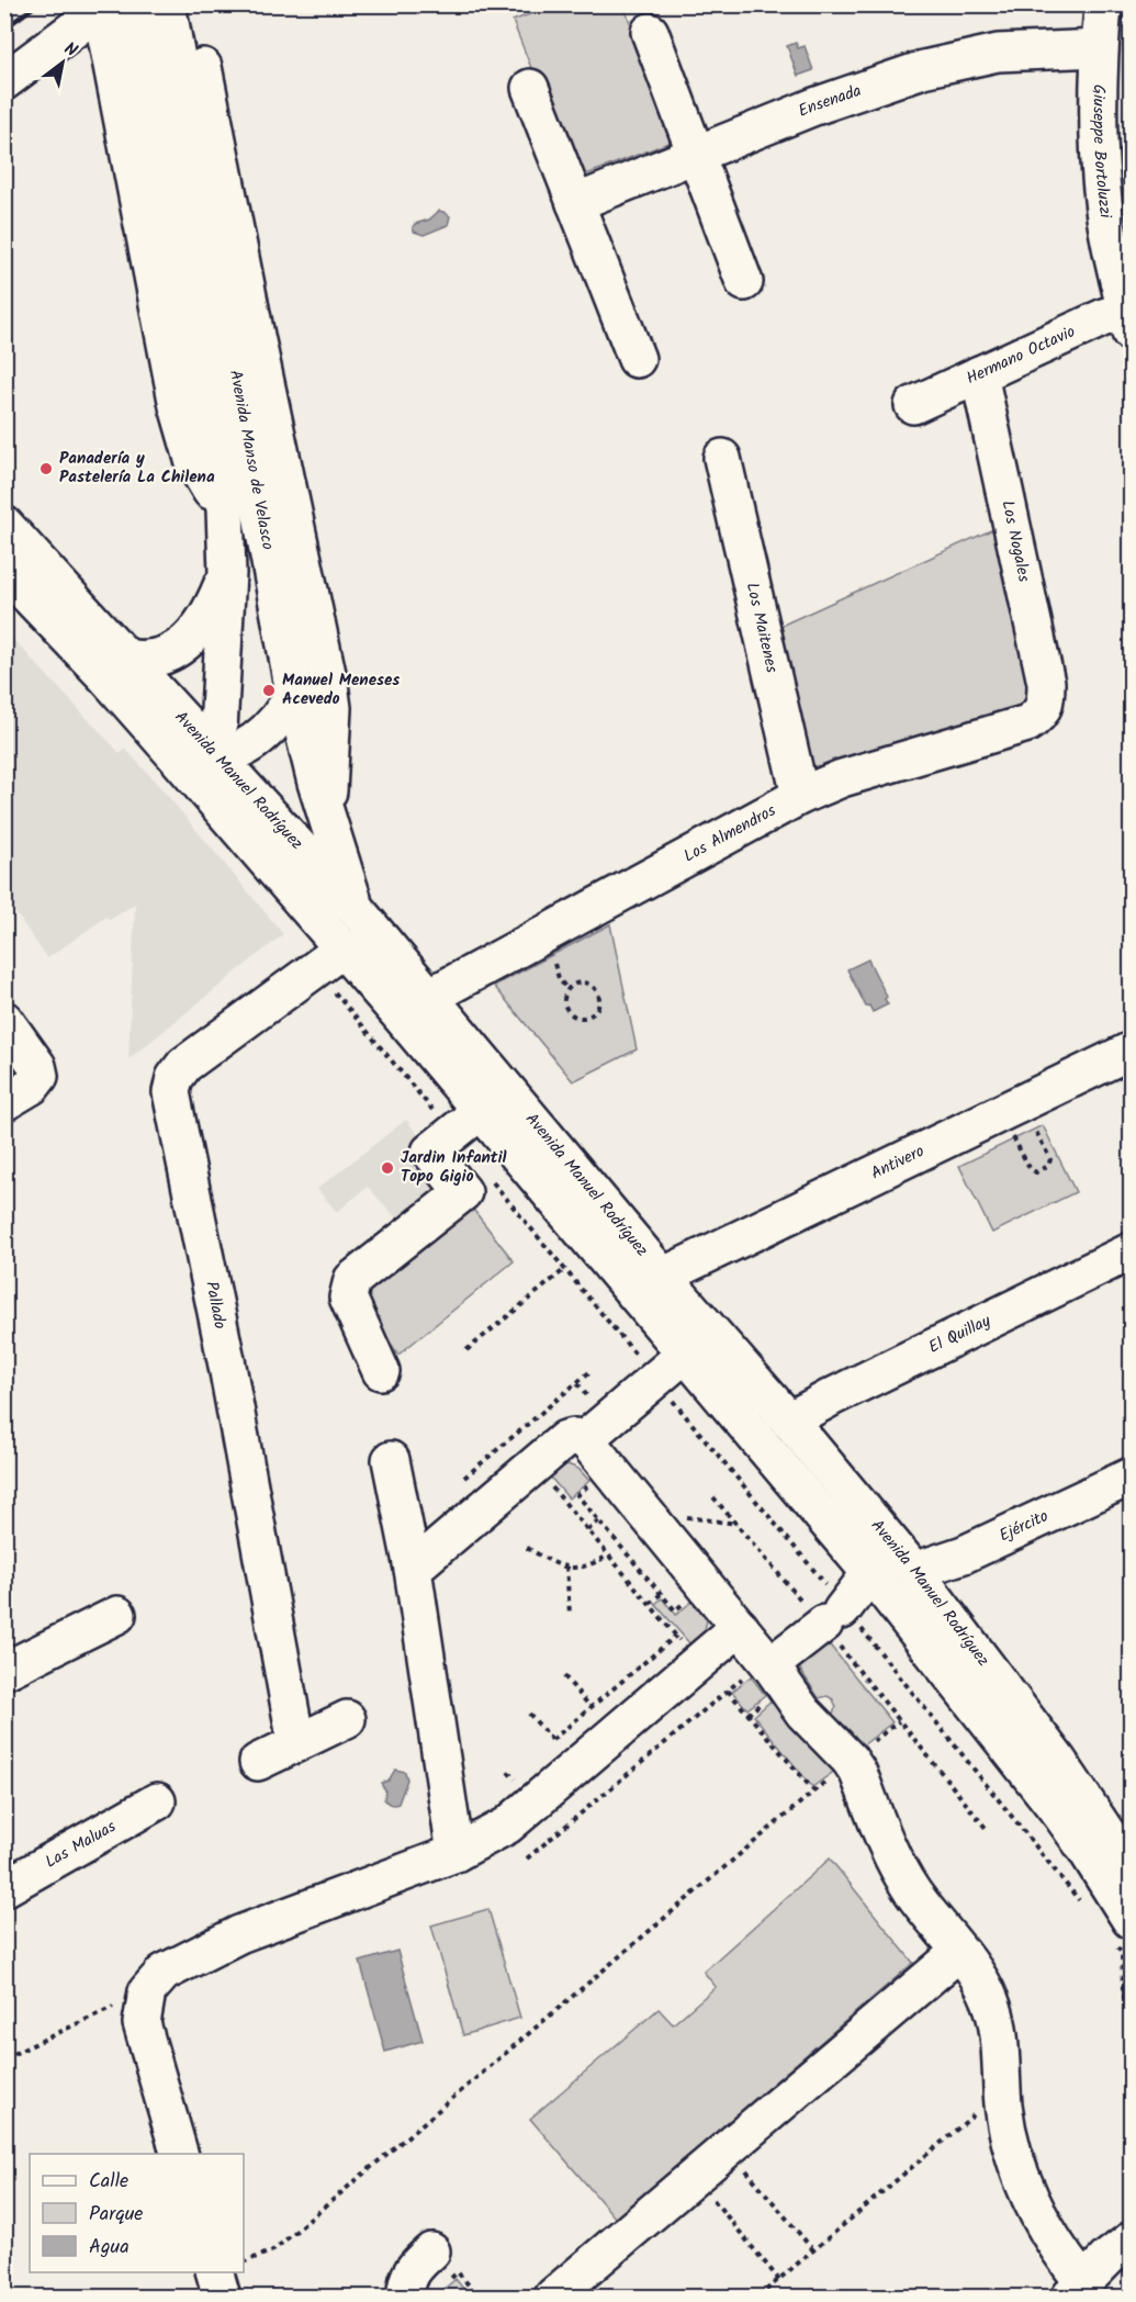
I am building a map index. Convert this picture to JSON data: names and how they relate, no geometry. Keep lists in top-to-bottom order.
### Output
{
  "streets": {
    "main road": [
      "Ensenada",
      "Giuseppe Bortoluzzi",
      "Hermano Octavio",
      "Avenida Manso de Velasco",
      "Los Nogales",
      "Los Maitenes",
      "Avenida Manuel Rodríguez",
      "Los Almendros",
      "Antivero",
      "Pallado",
      "El Quillay",
      "Ejército",
      "Las Maluas"
    ]
  },
  "crossings": [
    ["Ensenada", "Giuseppe Bortoluzzi"],
    ["Giuseppe Bortoluzzi", "Hermano Octavio"],
    ["Hermano Octavio", "Los Nogales"],
    ["Avenida Manso de Velasco", "Avenida Manuel Rodríguez"],
    ["Los Nogales", "Los Almendros"],
    ["Los Maitenes", "Los Almendros"],
    ["Avenida Manuel Rodríguez", "Los Almendros"],
    ["Avenida Manuel Rodríguez", "Antivero"],
    ["Avenida Manuel Rodríguez", "Pallado"],
    ["Avenida Manuel Rodríguez", "El Quillay"],
    ["Avenida Manuel Rodríguez", "Ejército"]
  ],
  "places": ["Panadería y Pastelería La Chilena", "Manuel Meneses Acevedo", "Jardin Infantil Topo Gigio"],
  "legend": ["Calle", "Parque", "Agua"],
  "north": "top right"
}
